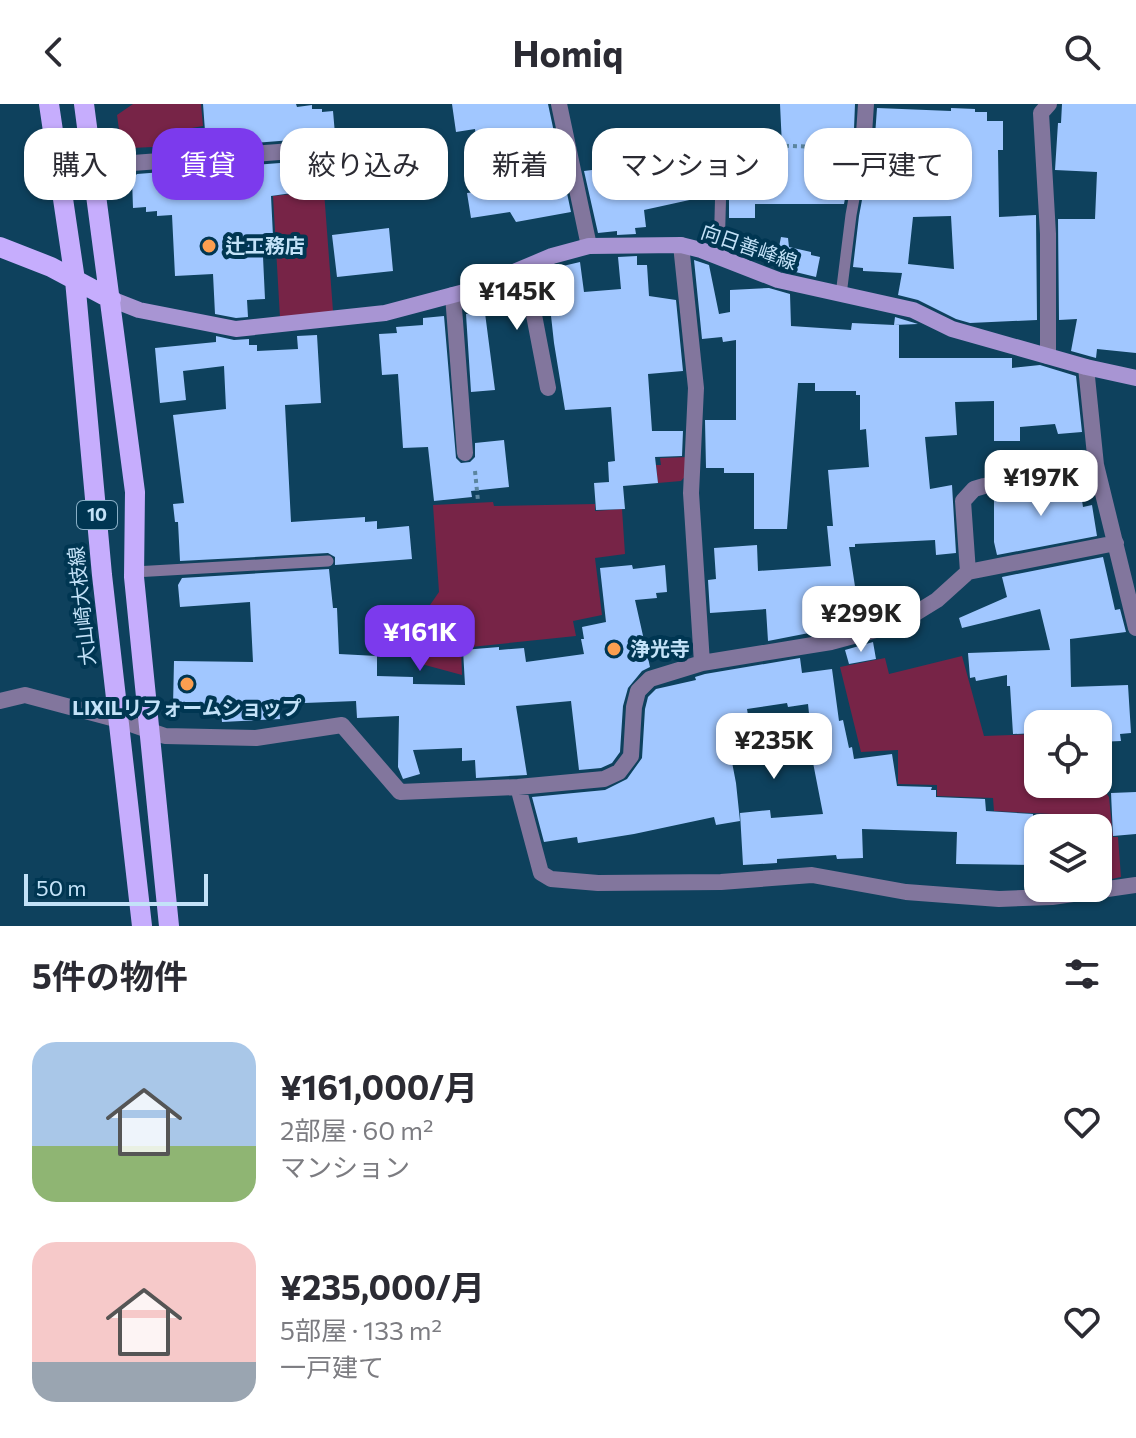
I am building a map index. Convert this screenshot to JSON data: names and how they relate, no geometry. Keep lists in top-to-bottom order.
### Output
{
  "streets": {
    "main road": ["向日善峰線", "10", "大山崎大枝線"]
  },
  "crossings": [
    ["向日善峰線", "10"]
  ],
  "places": ["辻工務店", "浄光寺", "LIXILリフォームショップ"],
  "scale_bar": "50 m",
  "page": {
    "header": "Homiq",
    "chip": [
      "購入",
      "賃貸",
      "絞り込み",
      "新着",
      "マンション",
      "一戸建て"
    ],
    "price": [
      "¥145K",
      "¥197K",
      "¥299K",
      "¥161K",
      "¥235K"
    ],
    "scale": "50 m",
    "heading": "5件の物件",
    "list": [
      {
        "name": "¥161,000/月",
        "note": "2部屋 · 60 m² · マンション"
      },
      {
        "name": "¥235,000/月",
        "note": "5部屋 · 133 m² · 一戸建て"
      }
    ]
  }
}
